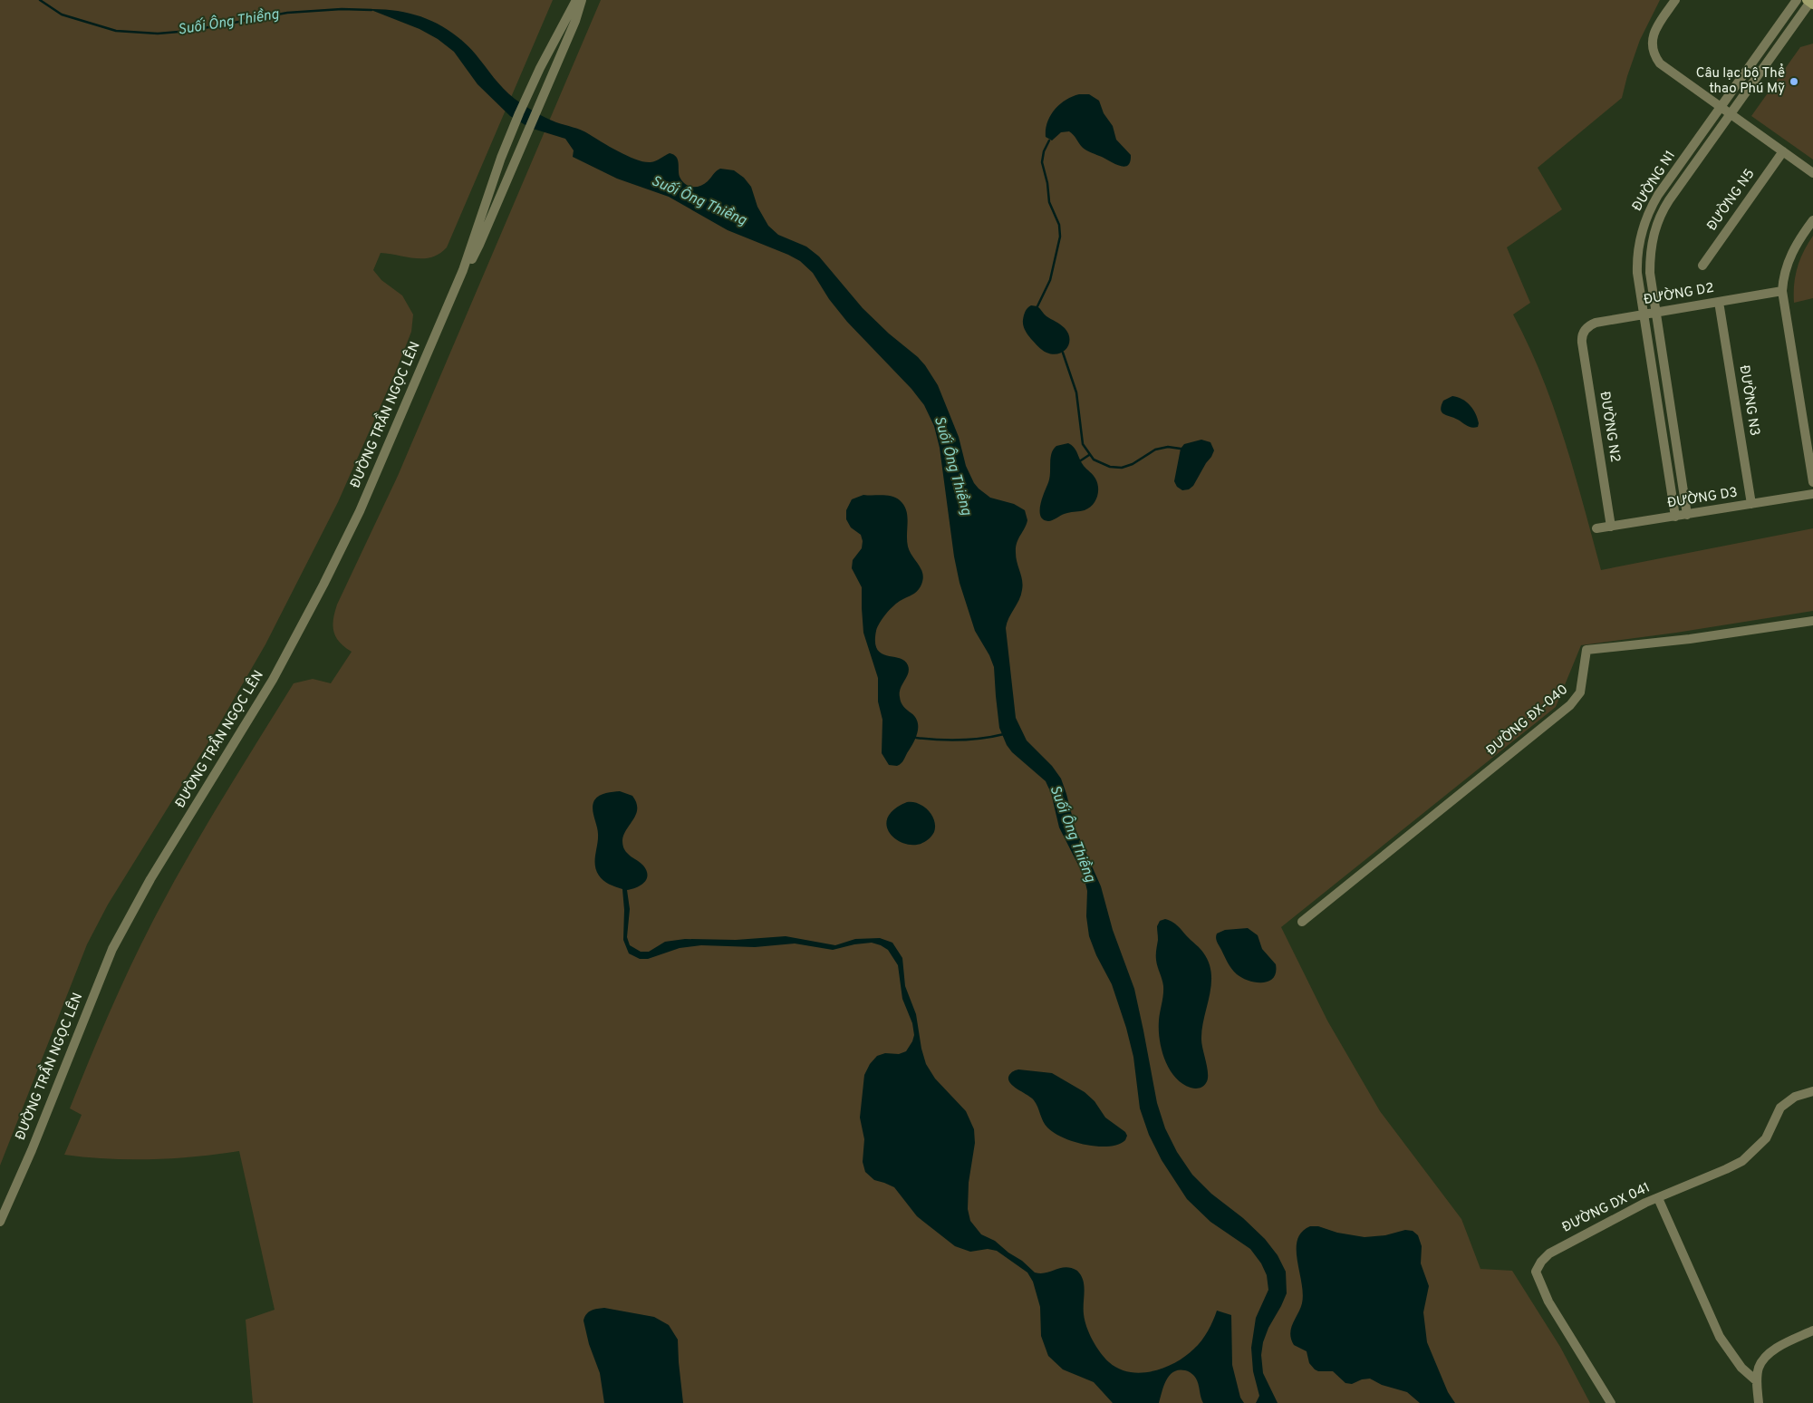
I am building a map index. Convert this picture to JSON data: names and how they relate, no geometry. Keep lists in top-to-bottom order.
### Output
{
  "streets": {
    "street": [
      "ĐƯỜNG N1",
      "ĐƯỜNG N5",
      "ĐƯỜNG D2",
      "ĐƯỜNG N3",
      "ĐƯỜNG TRẦN NGỌC LÊN",
      "ĐƯỜNG N2",
      "ĐƯỜNG D3",
      "ĐƯỜNG ĐX-040",
      "ĐƯỜNG DX 041"
    ]
  },
  "crossings": [
    ["ĐƯỜNG N1", "ĐƯỜNG D2"],
    ["ĐƯỜNG N1", "ĐƯỜNG D3"],
    ["ĐƯỜNG D2", "ĐƯỜNG N3"],
    ["ĐƯỜNG D2", "ĐƯỜNG N2"],
    ["ĐƯỜNG N3", "ĐƯỜNG D3"],
    ["ĐƯỜNG N2", "ĐƯỜNG D3"]
  ],
  "water": ["Suối Ông Thiềng"],
  "places": ["Câu lạc bộ Thể thao Phú Mỹ"]
}
